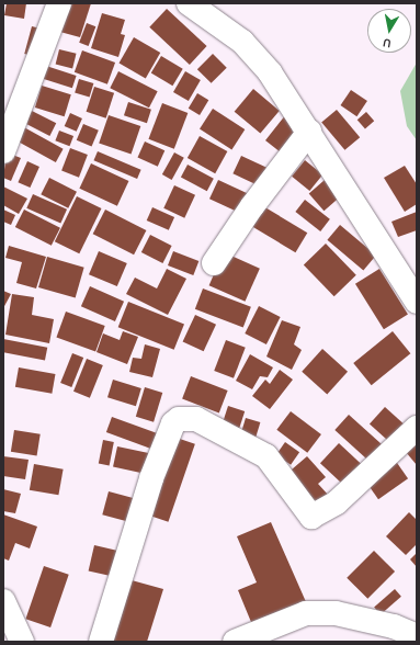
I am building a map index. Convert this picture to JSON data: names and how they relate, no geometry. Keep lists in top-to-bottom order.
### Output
{
  "north": "bottom"
}
